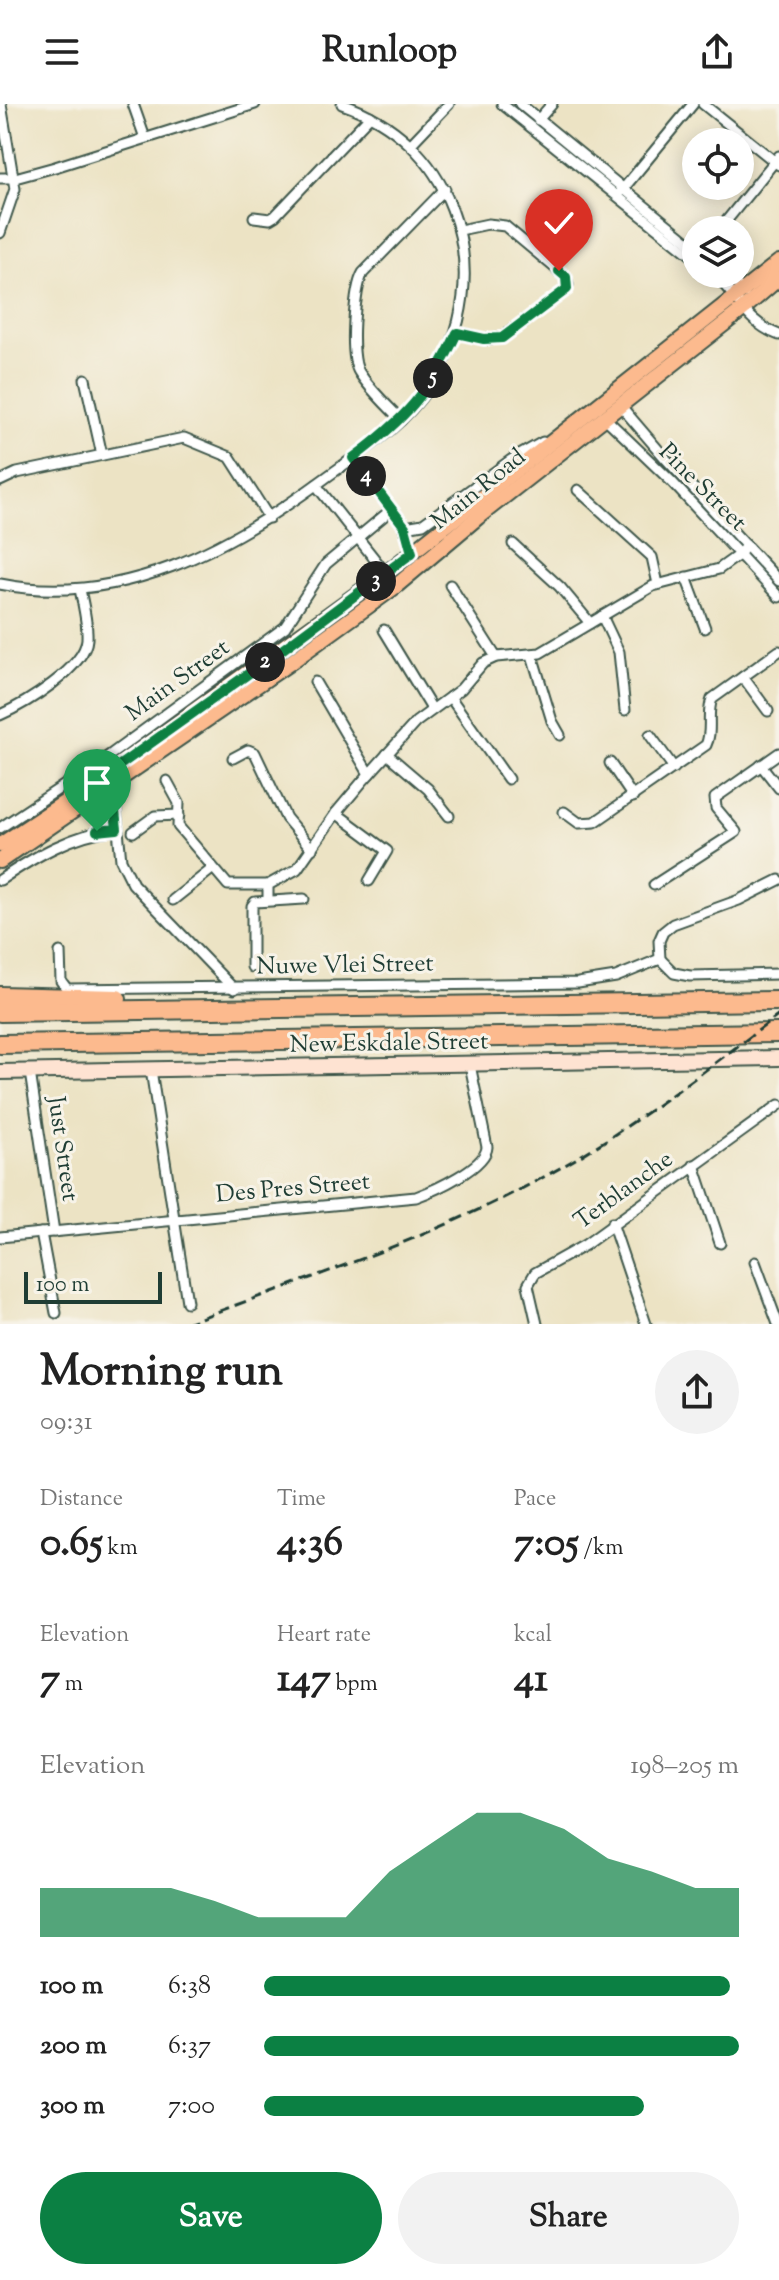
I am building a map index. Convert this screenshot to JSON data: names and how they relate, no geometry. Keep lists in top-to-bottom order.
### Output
{
  "streets": {
    "main road": ["Main Road"],
    "street": [
      "Pine Street",
      "Main Street",
      "Nuwe Vlei Street",
      "New Eskdale Street",
      "Just Street",
      "Des Pres Street",
      "Terblanche"
    ]
  },
  "crossings": [
    ["Pine Street", "Main Road"],
    ["New Eskdale Street", "Just Street"],
    ["New Eskdale Street", "Des Pres Street"],
    ["Just Street", "Des Pres Street"]
  ],
  "scale_bar": "100 m",
  "page": {
    "header": "Runloop",
    "pins": [
      "5",
      "4",
      "3",
      "2"
    ],
    "scale": "100 m",
    "heading": ["Morning run", "09:31"],
    "stats": [
      ["Distance", "0.65 km"],
      ["Time", "4:36"],
      ["Pace", "7:05 /km"],
      ["Elevation", "7 m"],
      ["Heart rate", "147 bpm"],
      ["kcal", "41"]
    ],
    "chart": ["Elevation", "198–205 m"],
    "list": [
      {
        "name": "100 m",
        "note": "6:38"
      },
      {
        "name": "200 m",
        "note": "6:37"
      },
      {
        "name": "300 m",
        "note": "7:00"
      }
    ],
    "buttons": ["Save", "Share"]
  }
}
